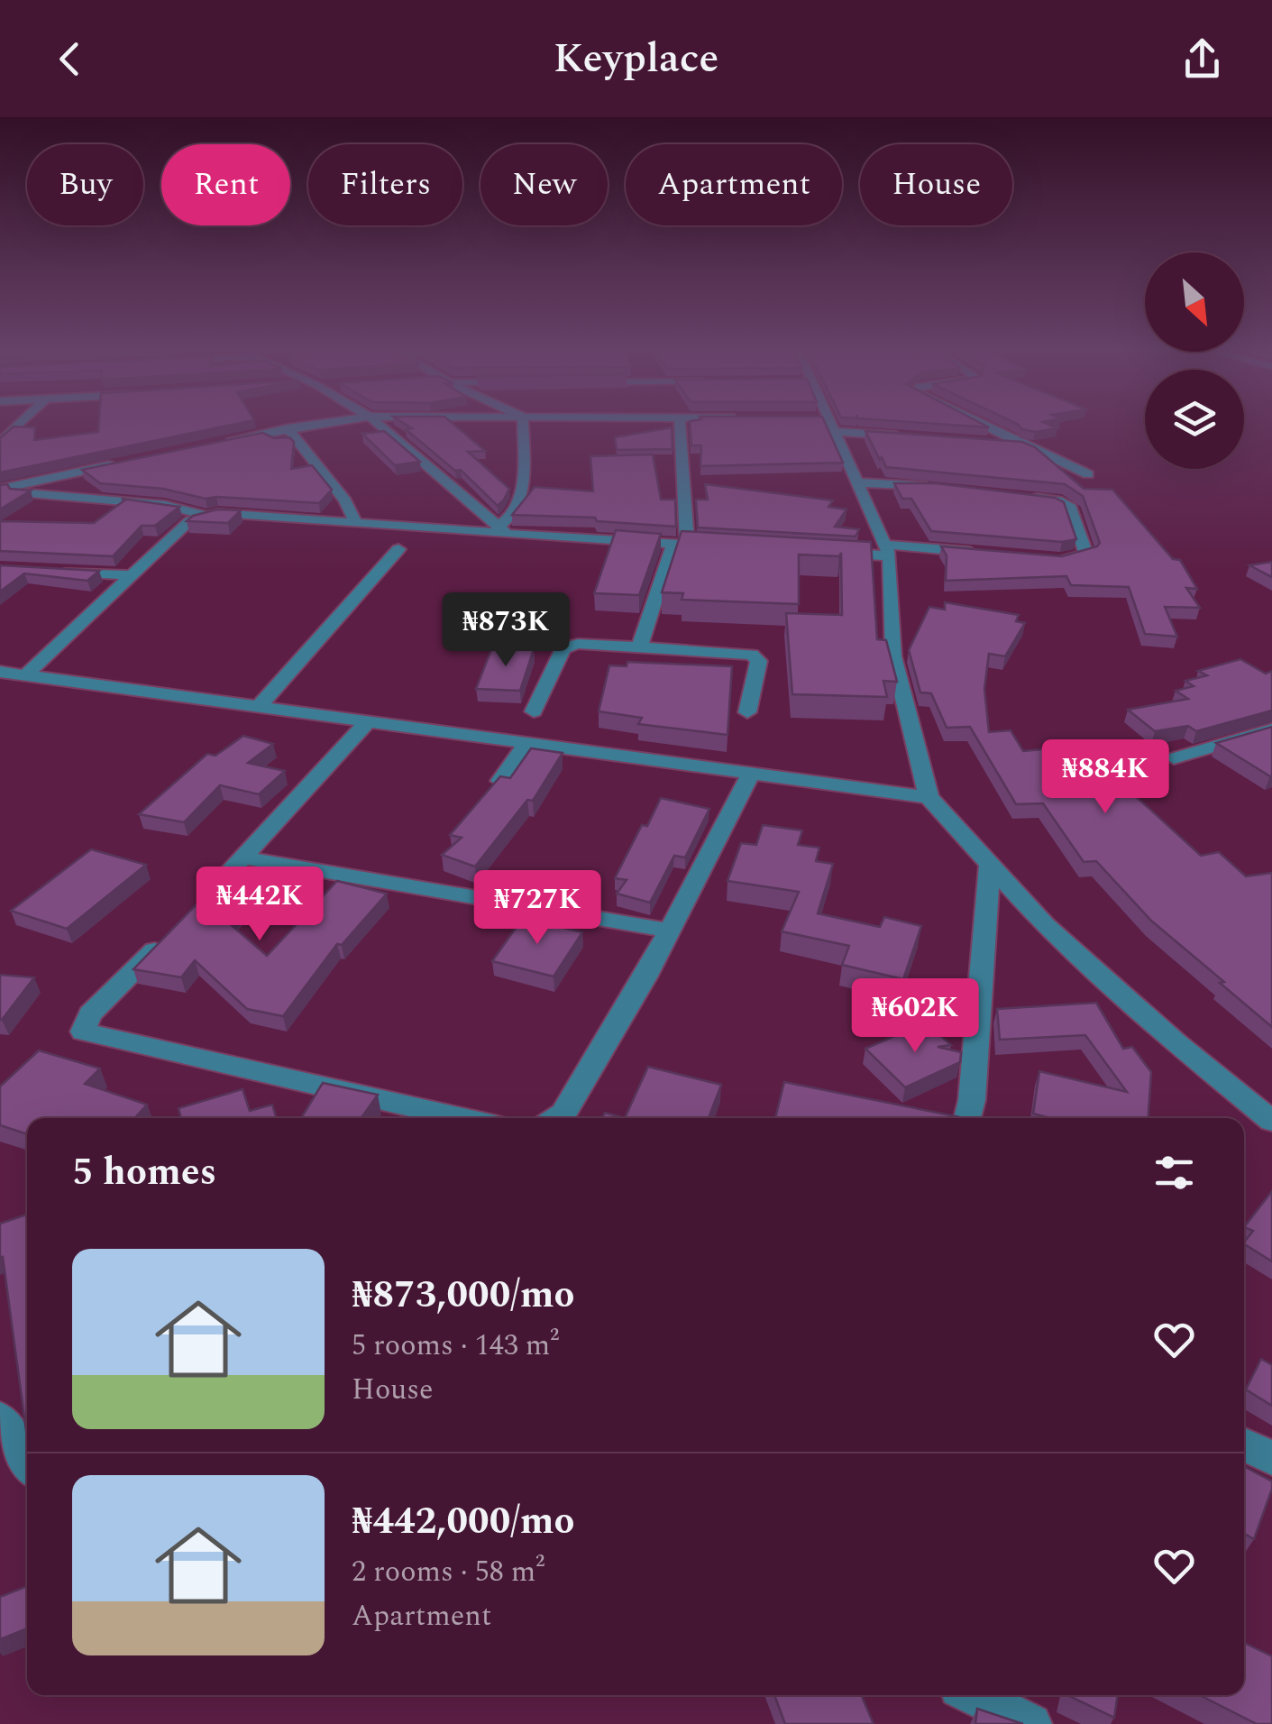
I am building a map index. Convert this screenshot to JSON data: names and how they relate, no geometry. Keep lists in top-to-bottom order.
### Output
{
  "north": "bottom right",
  "page": {
    "header": "Keyplace",
    "chip": [
      "Buy",
      "Rent",
      "Filters",
      "New",
      "Apartment",
      "House"
    ],
    "price": [
      "₦873K",
      "₦884K",
      "₦442K",
      "₦727K",
      "₦602K"
    ],
    "heading": "5 homes",
    "list": [
      {
        "name": "₦873,000/mo",
        "note": "5 rooms · 143 m² · House"
      },
      {
        "name": "₦442,000/mo",
        "note": "2 rooms · 58 m² · Apartment"
      }
    ]
  }
}
